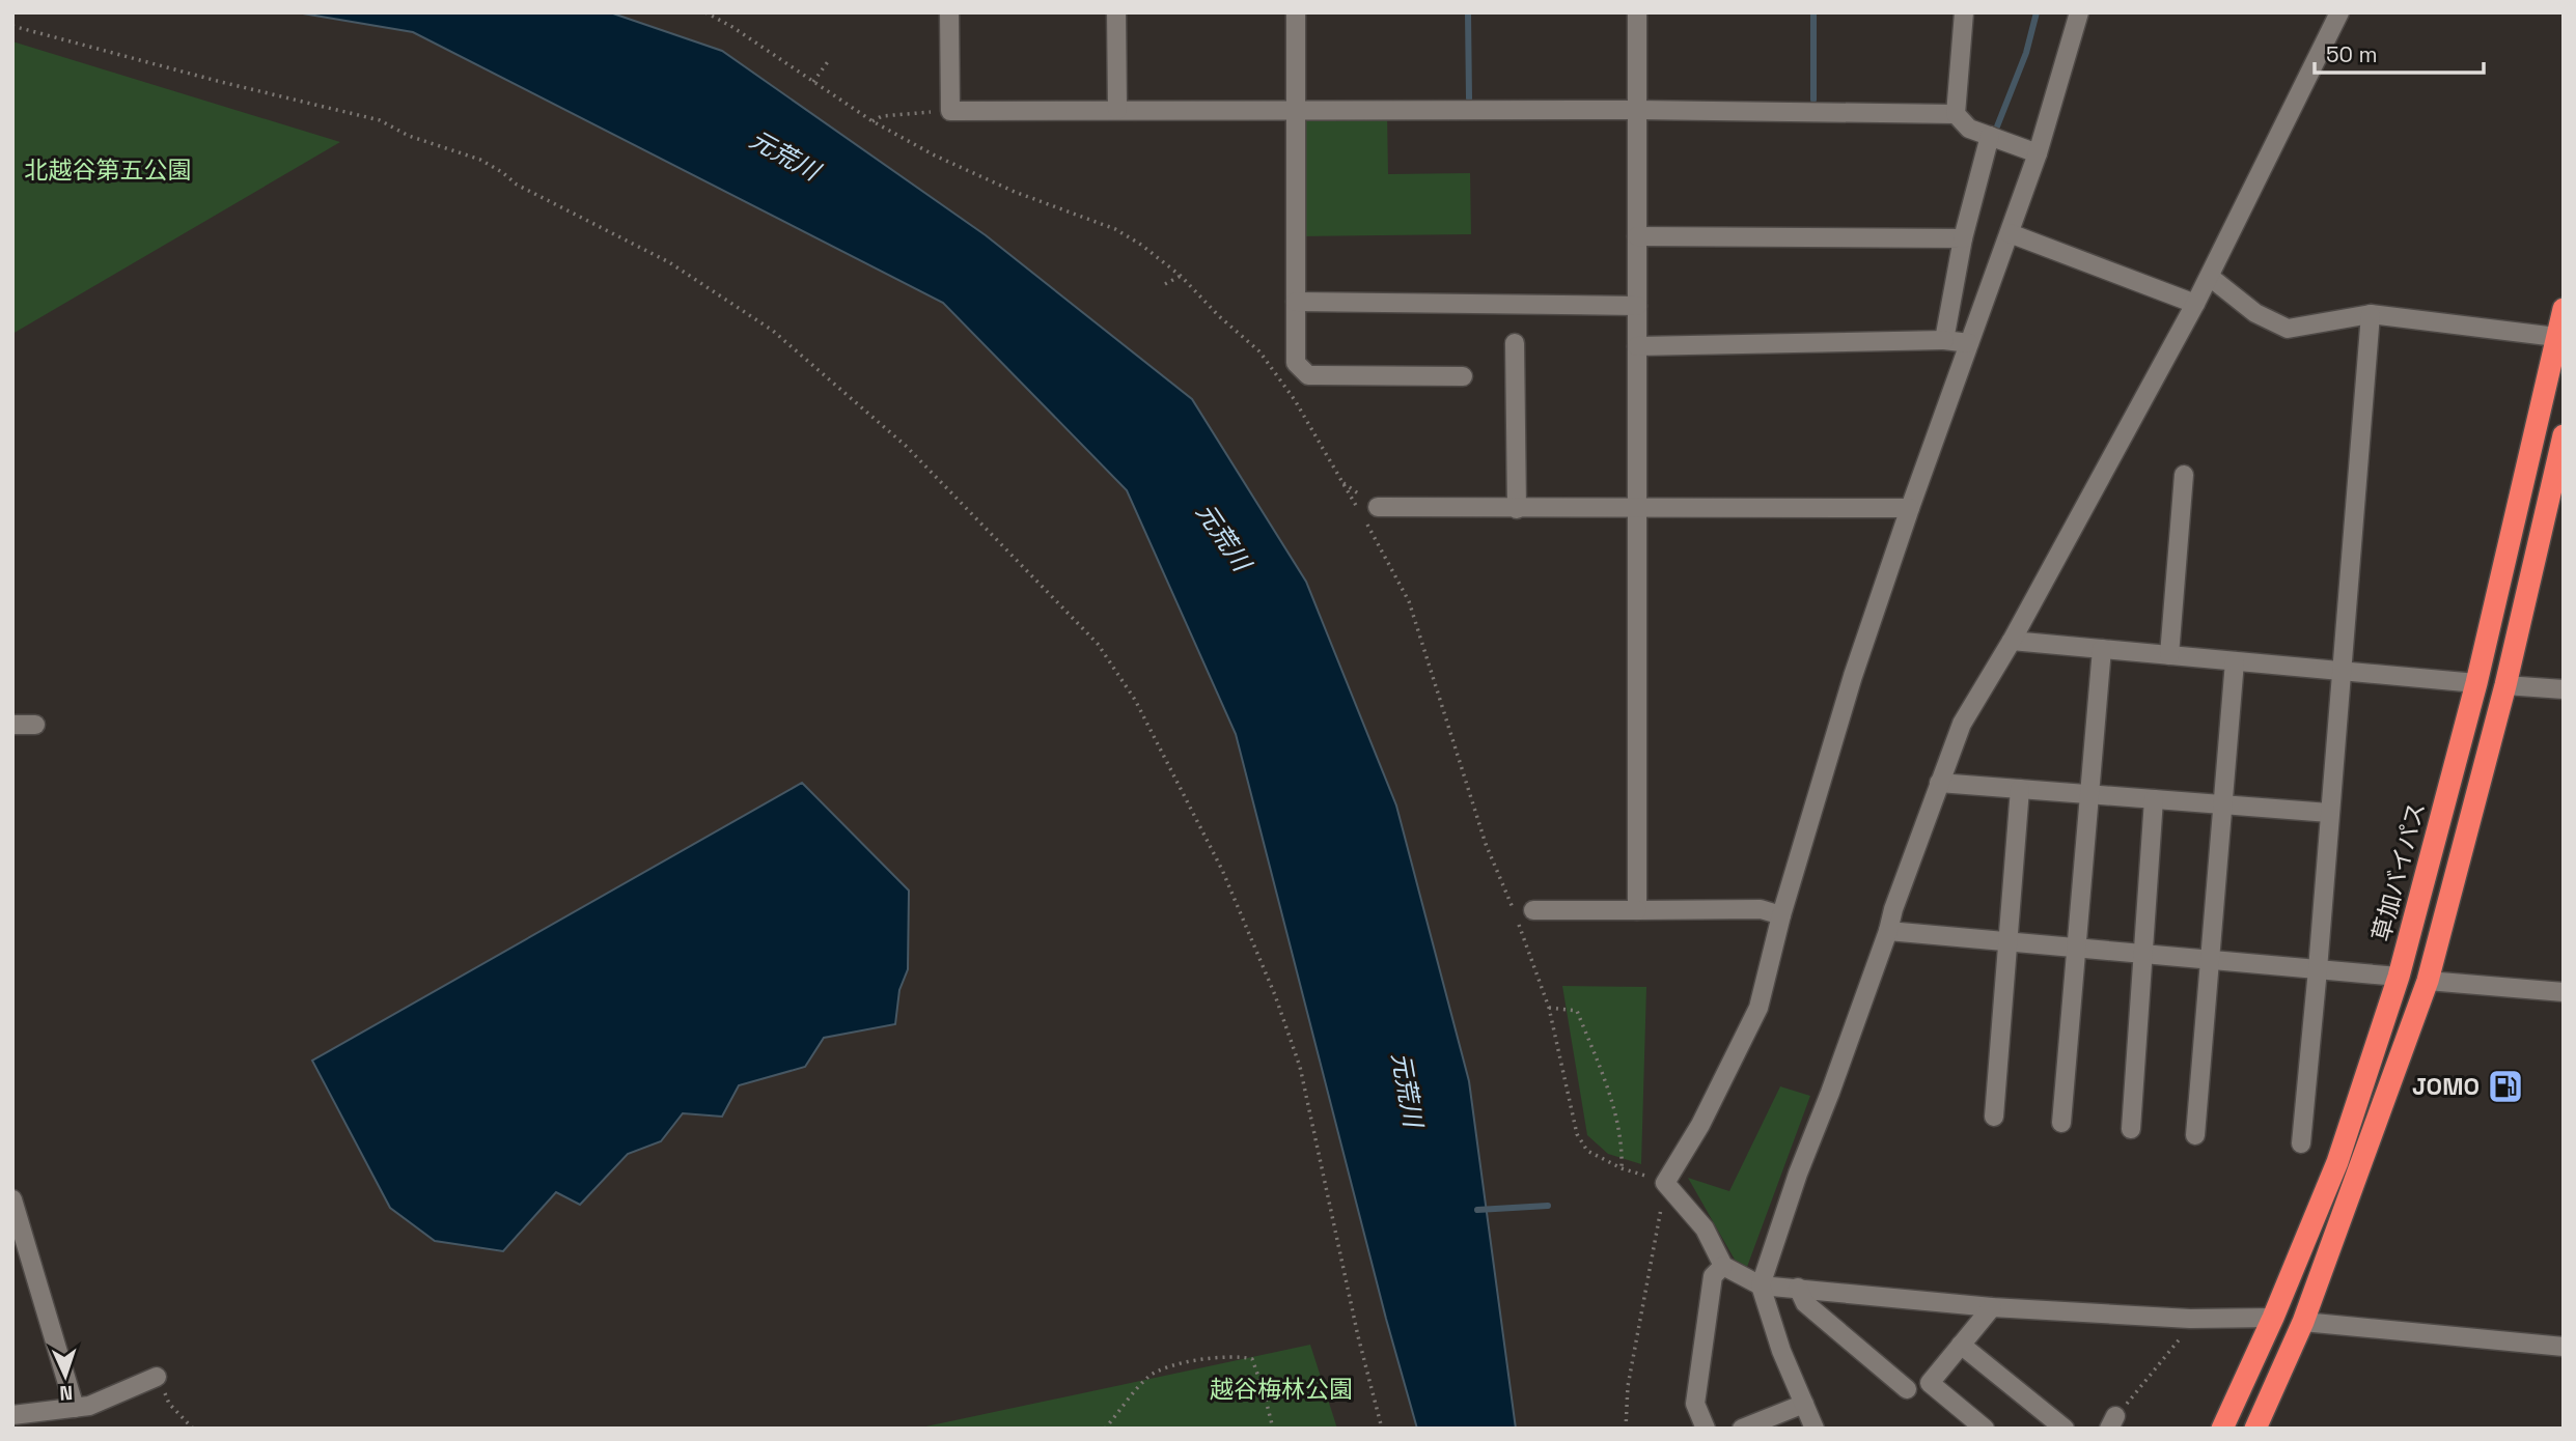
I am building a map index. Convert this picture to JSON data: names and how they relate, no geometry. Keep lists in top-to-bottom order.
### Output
{
  "streets": {
    "highway": ["草加バイパス"]
  },
  "water": ["元荒川"],
  "parks": ["北越谷第五公園", "越谷梅林公園"],
  "places": {
    "fuel station": ["JOMO"]
  },
  "scale_bar": "50 m",
  "north": "bottom"
}
